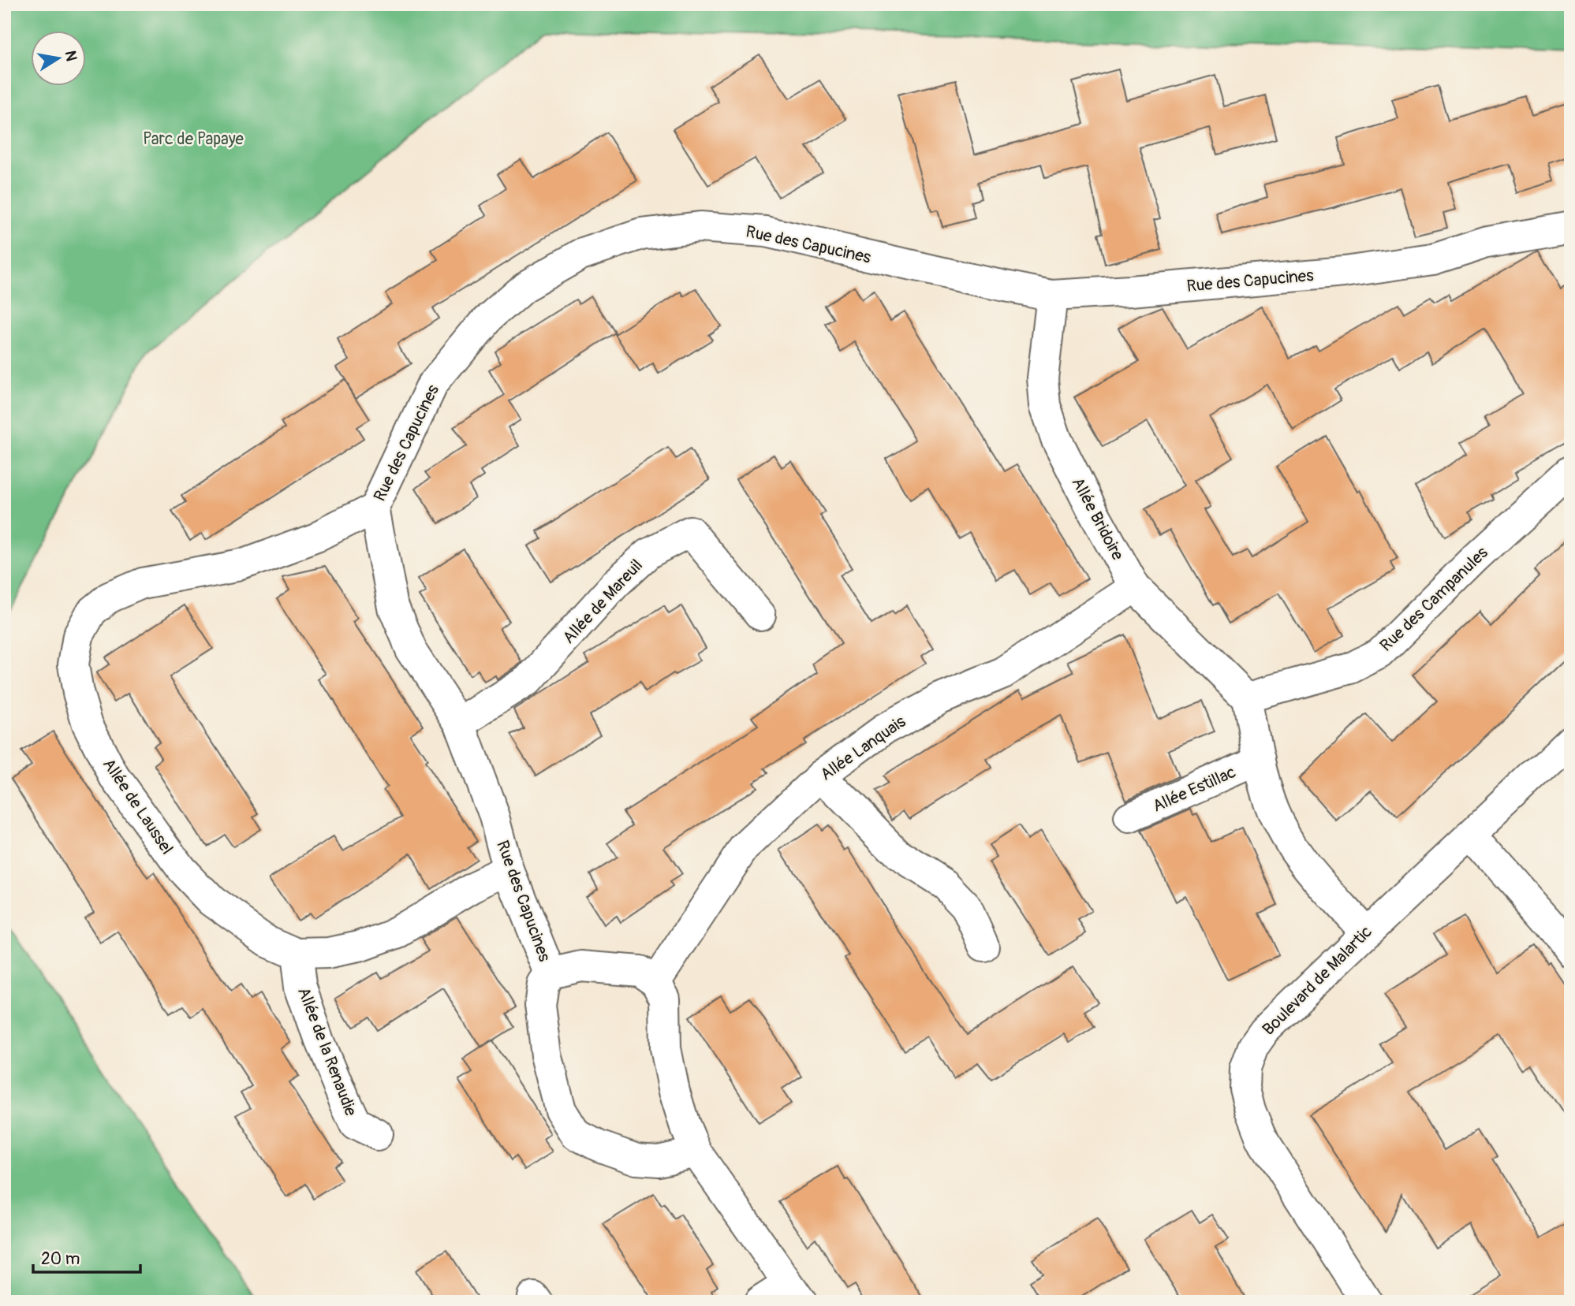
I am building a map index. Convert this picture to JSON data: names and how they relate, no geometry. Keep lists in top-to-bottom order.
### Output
{
  "streets": {
    "street": [
      "Rue des Capucines",
      "Allée Bridoire",
      "Rue des Campanules",
      "Allée de Mareuil",
      "Allée Lanquais",
      "Allée Estillac",
      "Allée de Laussel",
      "Boulevard de Malartic",
      "Allée de la Renaudie"
    ]
  },
  "crossings": [
    ["Rue des Capucines", "Allée Bridoire"],
    ["Rue des Capucines", "Allée de Mareuil"],
    ["Rue des Capucines", "Allée de Laussel"],
    ["Allée Bridoire", "Rue des Campanules"],
    ["Allée Bridoire", "Allée Lanquais"],
    ["Allée de Laussel", "Allée de la Renaudie"]
  ],
  "parks": ["Parc de Papaye"],
  "scale_bar": "20 m",
  "north": "right"
}
